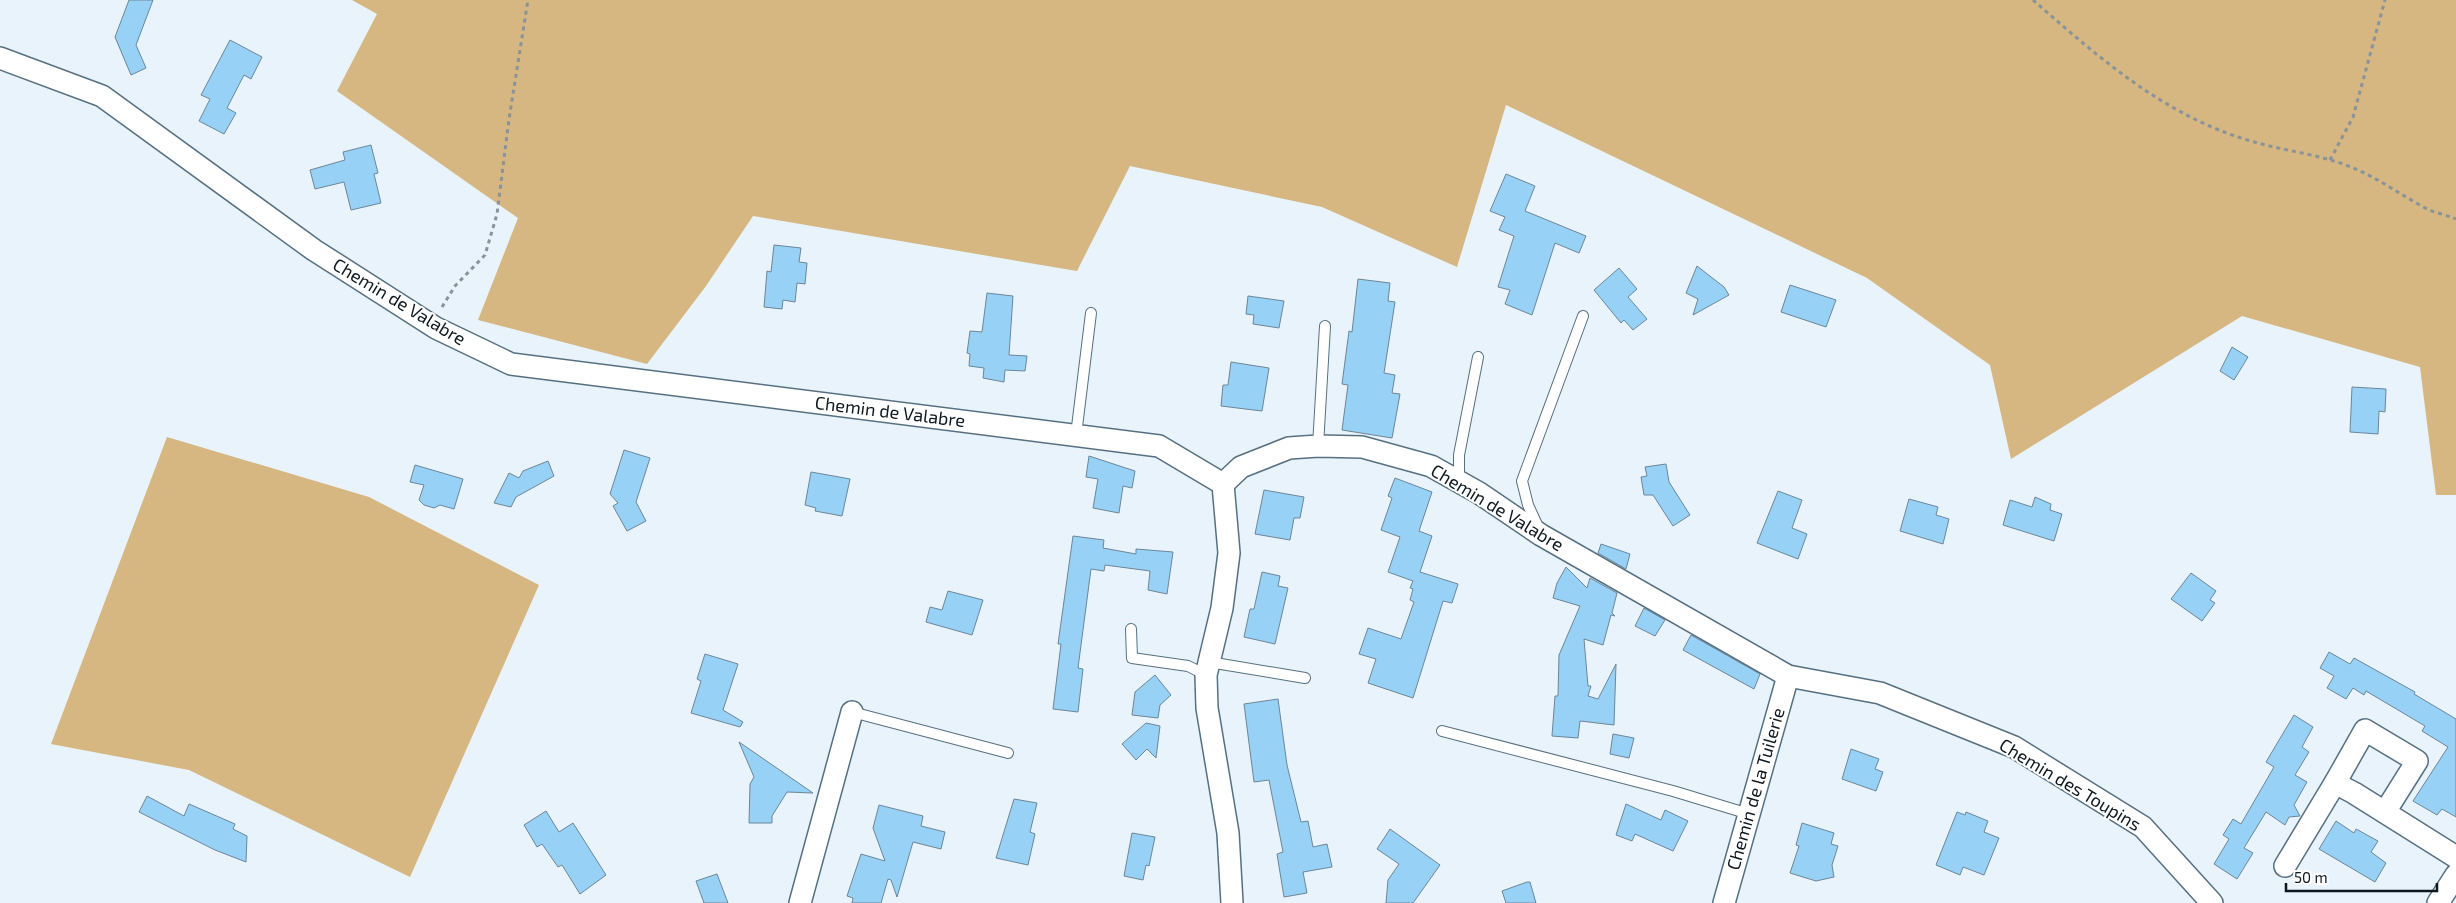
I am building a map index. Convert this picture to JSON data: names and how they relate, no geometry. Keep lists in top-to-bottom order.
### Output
{
  "streets": {
    "street": ["Chemin de Valabre", "Chemin des Toupins", "Chemin de la Tuilerie"]
  },
  "crossings": [
    ["Chemin de Valabre", "Chemin des Toupins"],
    ["Chemin de Valabre", "Chemin de la Tuilerie"],
    ["Chemin des Toupins", "Chemin de la Tuilerie"]
  ],
  "scale_bar": "50 m"
}
